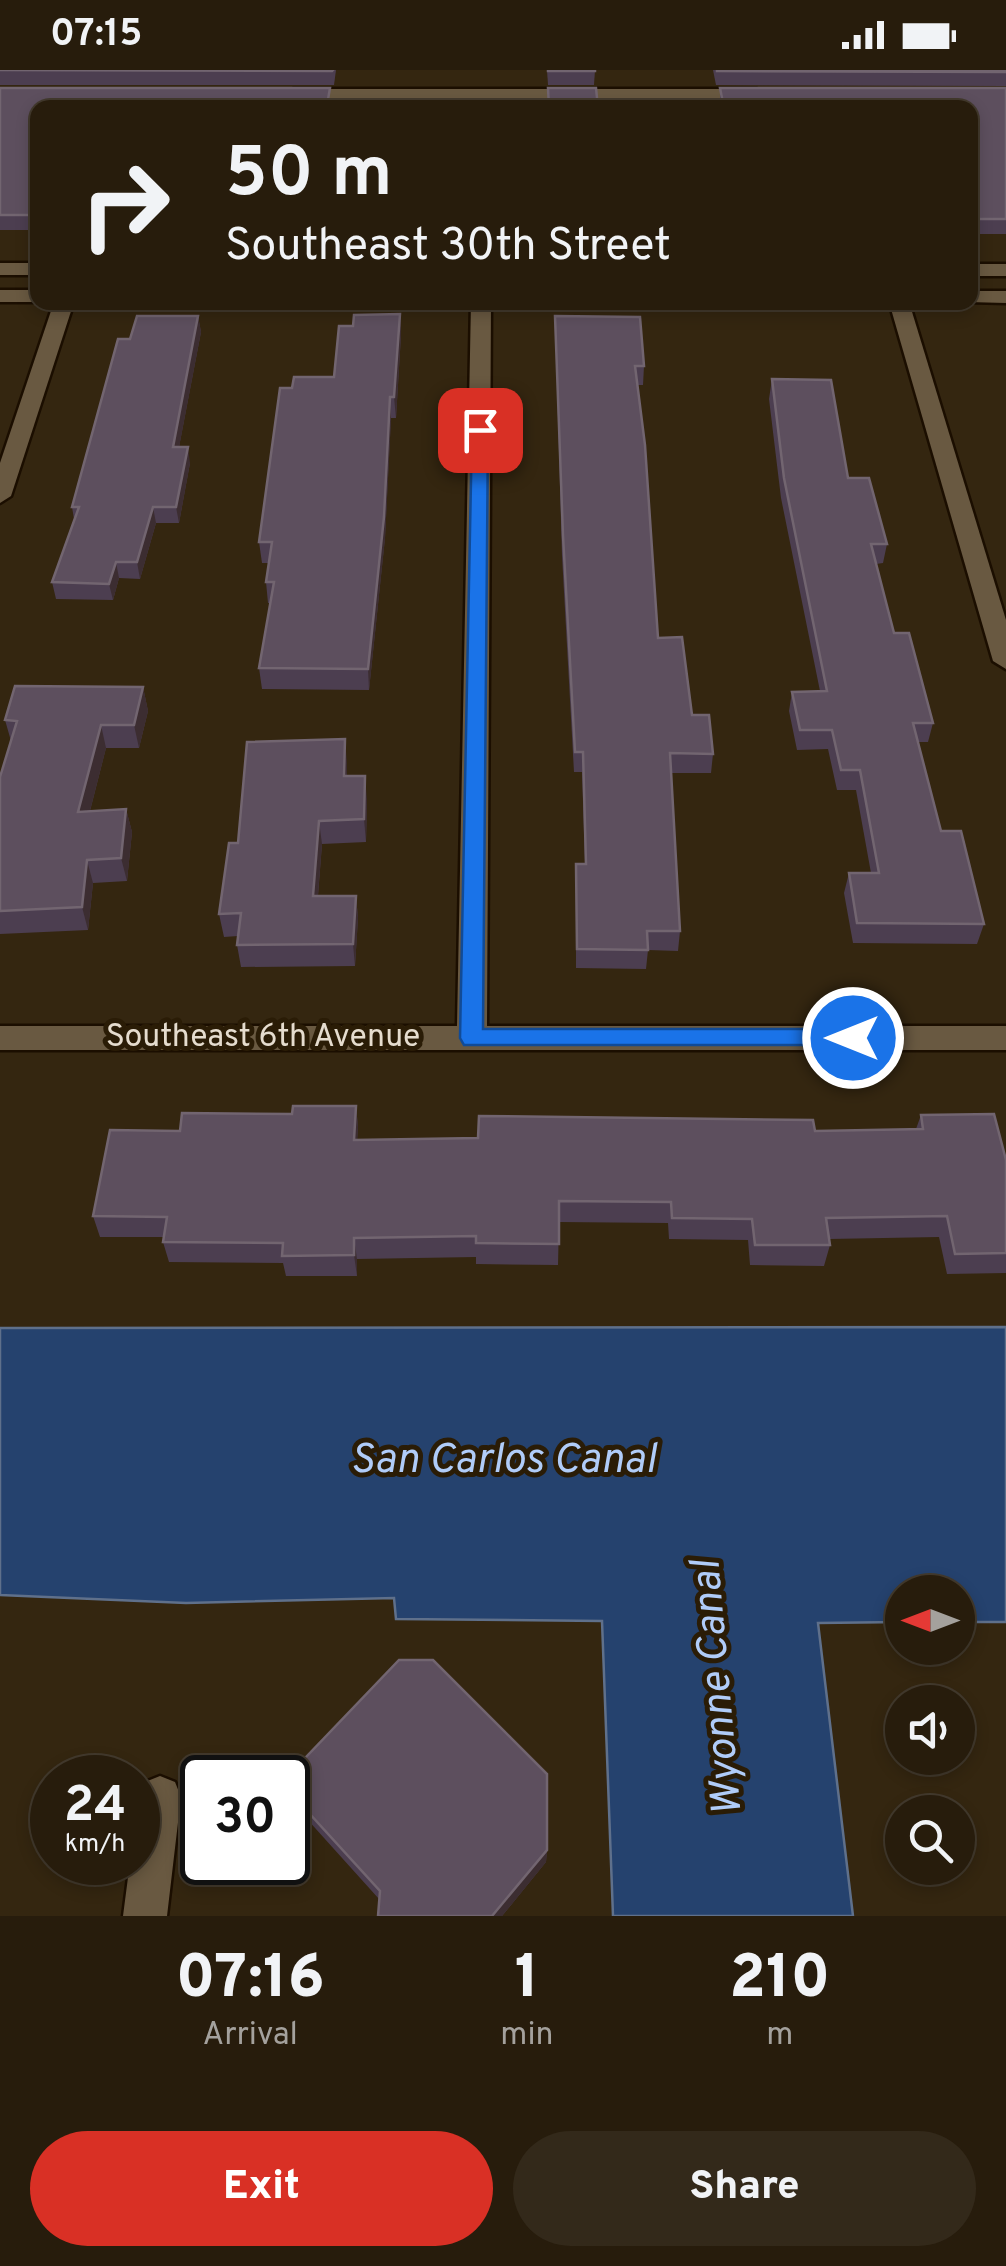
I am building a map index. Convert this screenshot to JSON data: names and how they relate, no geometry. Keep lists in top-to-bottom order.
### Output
{
  "streets": {
    "street": ["Southeast 6th Avenue"]
  },
  "water": ["San Carlos Canal", "Wyonne Canal"],
  "north": "left",
  "page": {
    "status": "07:15",
    "turn": ["50 m", "Southeast 30th Street"],
    "speed": "24 km/h",
    "limit": "30",
    "eta": [
      "07:16",
      "Arrival",
      "1",
      "min",
      "210",
      "m"
    ],
    "buttons": ["Exit", "Share"]
  }
}
